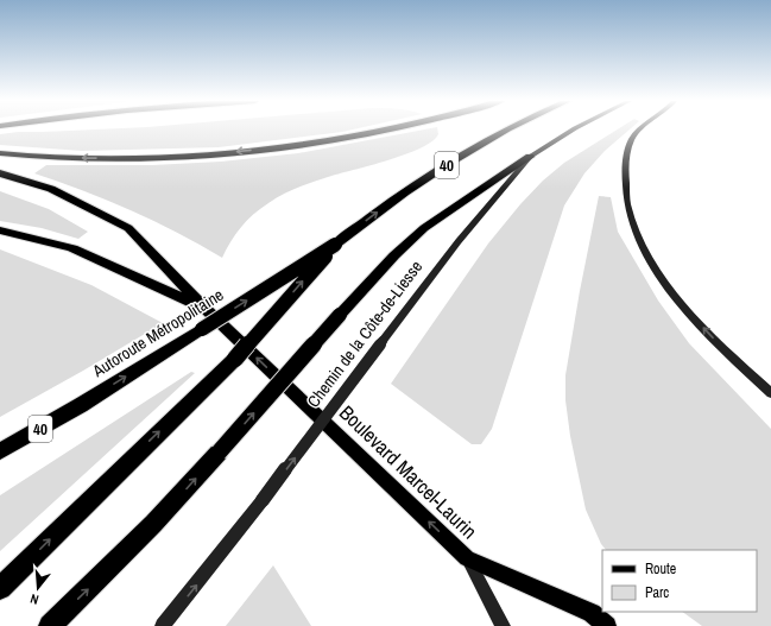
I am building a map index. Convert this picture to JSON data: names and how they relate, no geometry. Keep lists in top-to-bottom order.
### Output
{
  "streets": {
    "highway": ["40", "Autoroute Métropolitaine"],
    "main road": ["Chemin de la Côte-de-Liesse", "Boulevard Marcel-Laurin"]
  },
  "crossings": [
    ["40", "Autoroute Métropolitaine"]
  ],
  "one_way": ["Chemin de la Côte-de-Liesse", "Boulevard Marcel-Laurin"],
  "legend": ["Route", "Parc"],
  "north": "bottom"
}
